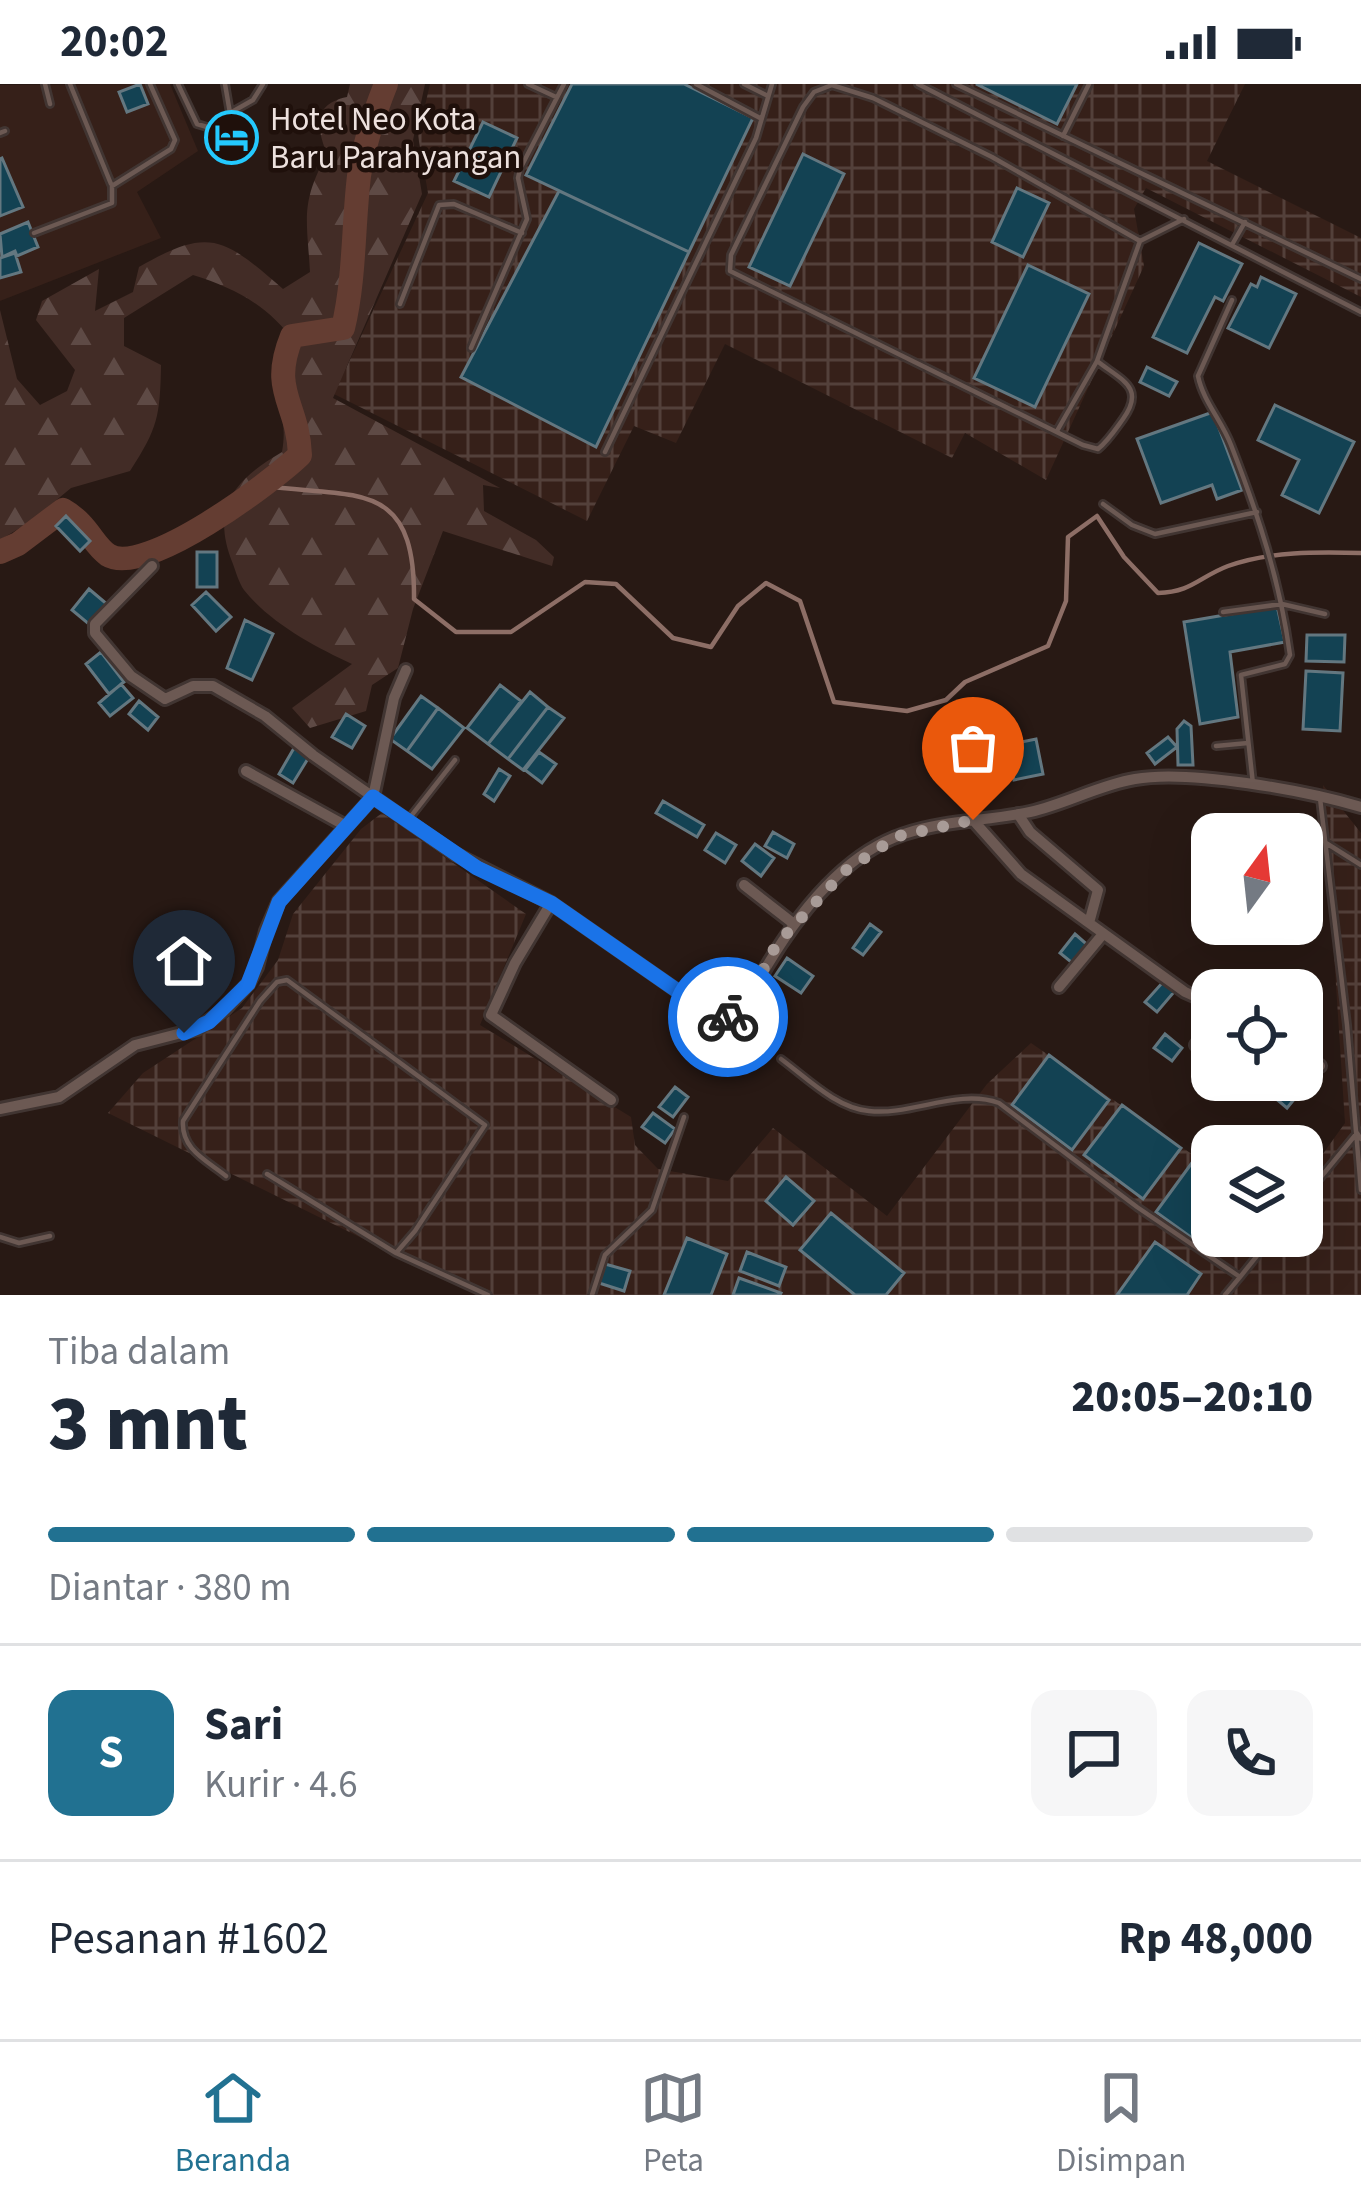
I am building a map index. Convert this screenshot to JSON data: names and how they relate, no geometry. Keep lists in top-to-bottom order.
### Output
{
  "places": {
    "hotel": ["Hotel Neo Kota Baru Parahyangan"]
  },
  "north": "top",
  "page": {
    "status": "20:02",
    "heading": ["3 mnt", "Tiba dalam", "20:05–20:10"],
    "panel": [
      "Sari",
      "Kurir · 4.6",
      "Pesanan #1602",
      "Rp 48,000"
    ],
    "bar": "Diantar · 380 m",
    "round": "S",
    "tabs": ["Beranda", "Peta", "Disimpan"]
  }
}
